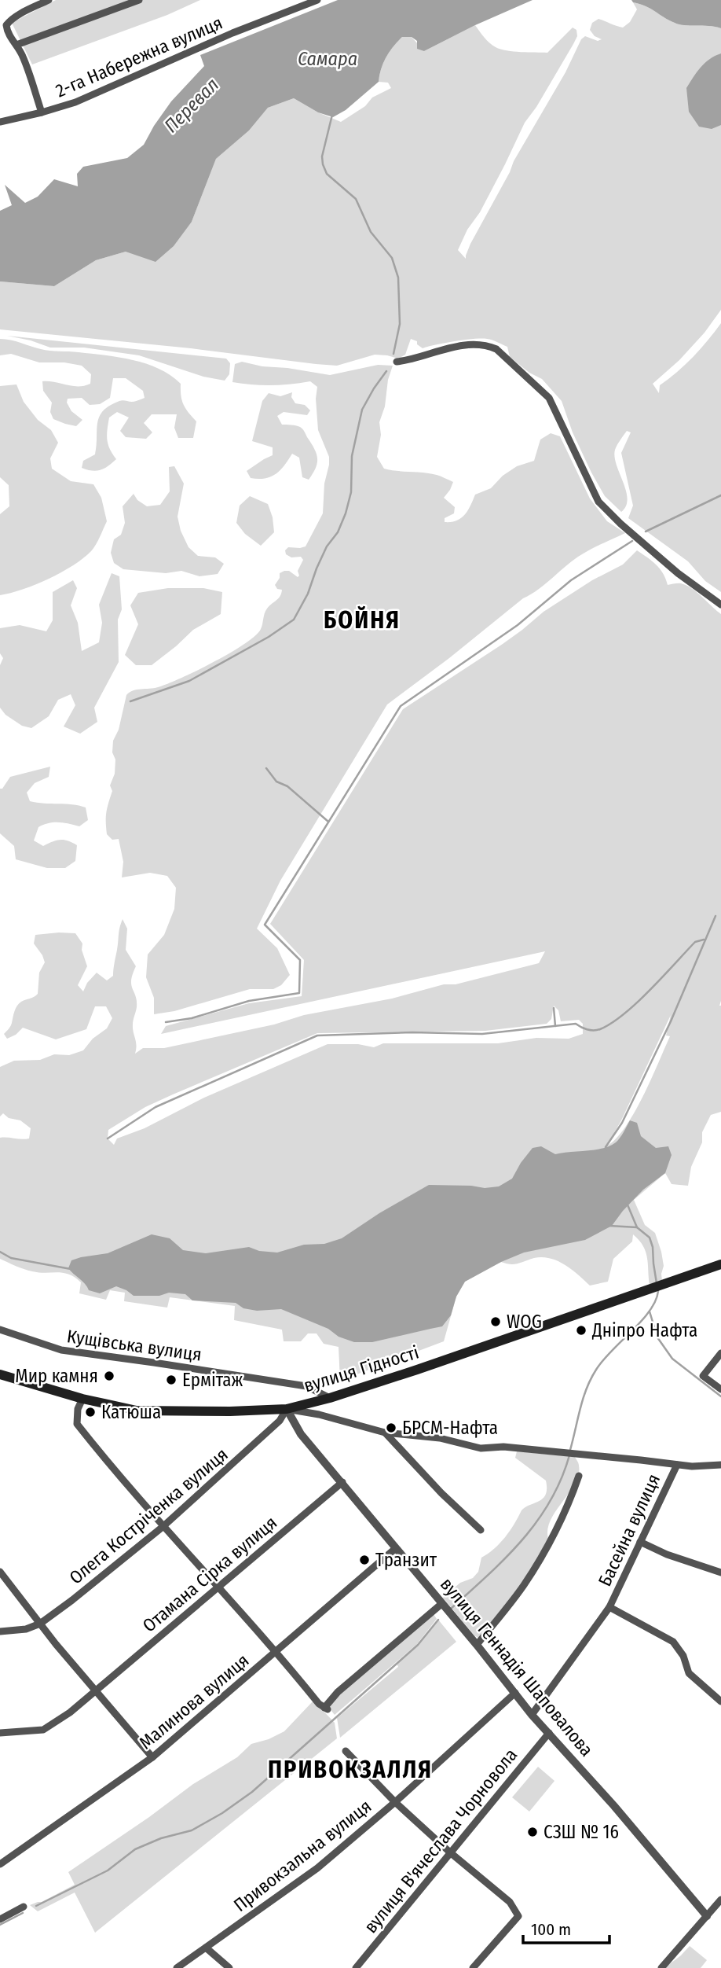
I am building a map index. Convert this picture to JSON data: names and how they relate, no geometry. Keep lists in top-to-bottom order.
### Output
{
  "streets": {
    "main road": ["вулиця Гідності"],
    "street": [
      "2-га Набережна вулиця",
      "Кущівська вулиця",
      "Олега Костріченка вулиця",
      "Басейна вулиця",
      "Отамана Сірка вулиця",
      "вулиця Геннадія Шаповалова",
      "Малинова вулиця",
      "вулиця В'ячеслава Чорновола",
      "Привокзальна вулиця"
    ]
  },
  "crossings": [
    ["Кущівська вулиця", "вулиця Гідності"],
    ["вулиця Гідності", "Олега Костріченка вулиця"],
    ["вулиця Гідності", "вулиця Геннадія Шаповалова"],
    ["Олега Костріченка вулиця", "вулиця Геннадія Шаповалова"],
    ["Басейна вулиця", "вулиця Геннадія Шаповалова"],
    ["Отамана Сірка вулиця", "вулиця Геннадія Шаповалова"],
    ["вулиця Геннадія Шаповалова", "Малинова вулиця"],
    ["вулиця Геннадія Шаповалова", "вулиця В'ячеслава Чорновола"],
    ["вулиця Геннадія Шаповалова", "Привокзальна вулиця"]
  ],
  "districts": ["БОЙНЯ", "ПРИВОКЗАЛЛЯ"],
  "water": ["Самара", "Перевал"],
  "places": [
    "WOG",
    "Дніпро Нафта",
    "Мир камня",
    "Ермітаж",
    "Катюша",
    "БРСМ-Нафта",
    "Транзит",
    "СЗШ № 16"
  ],
  "scale_bar": "100 m"
}
